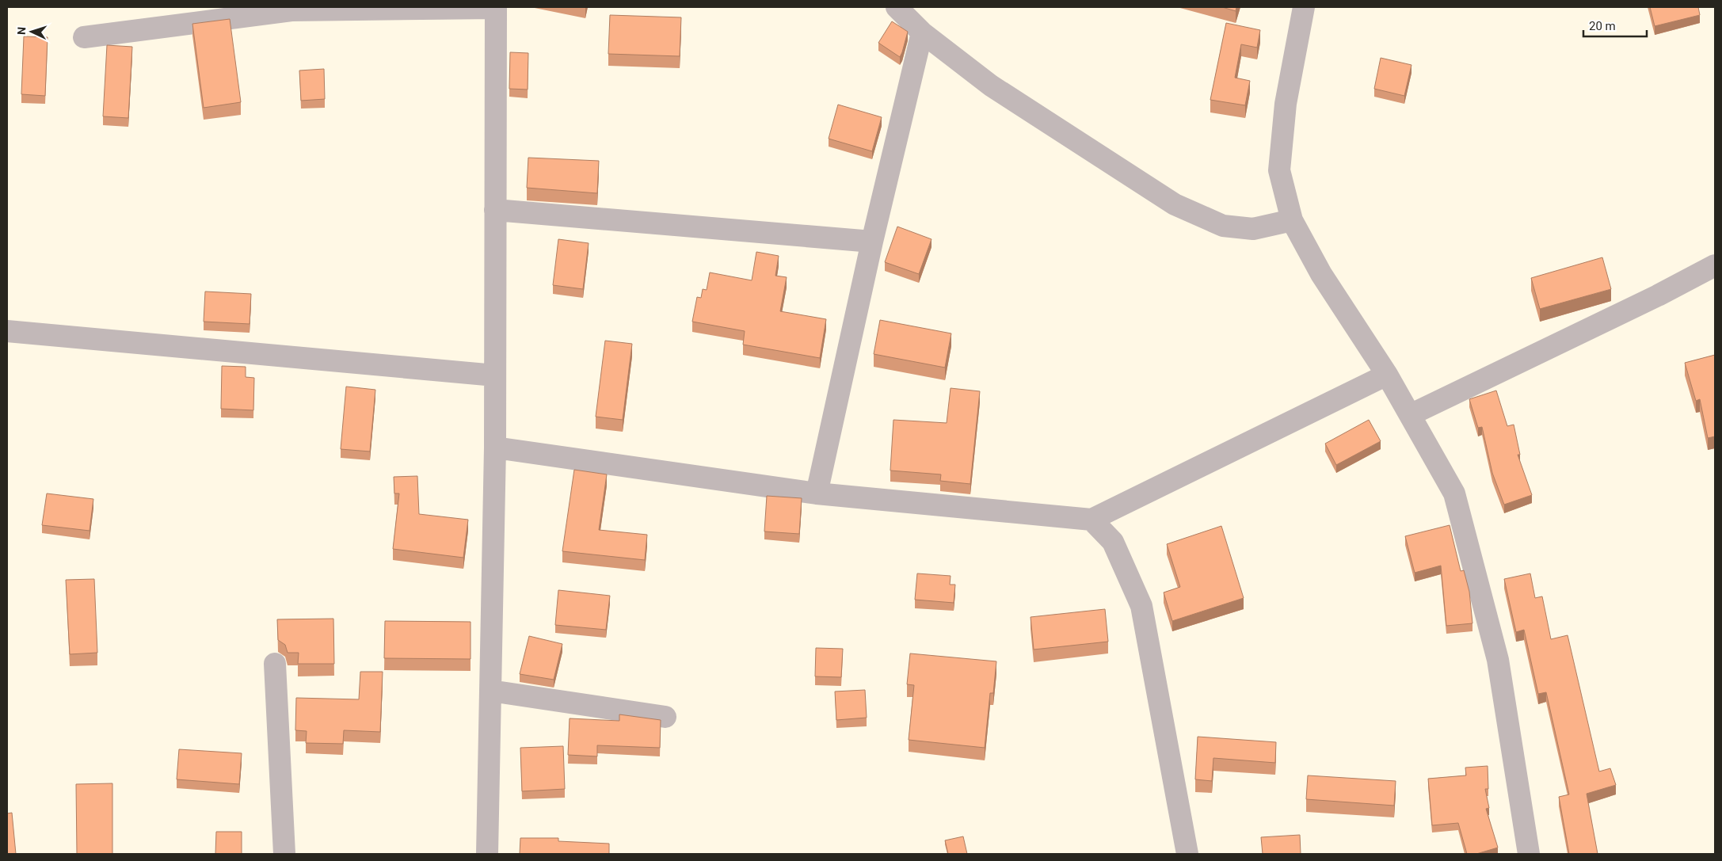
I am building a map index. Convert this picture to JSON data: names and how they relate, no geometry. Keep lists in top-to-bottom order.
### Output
{
  "scale_bar": "20 m",
  "north": "left"
}
